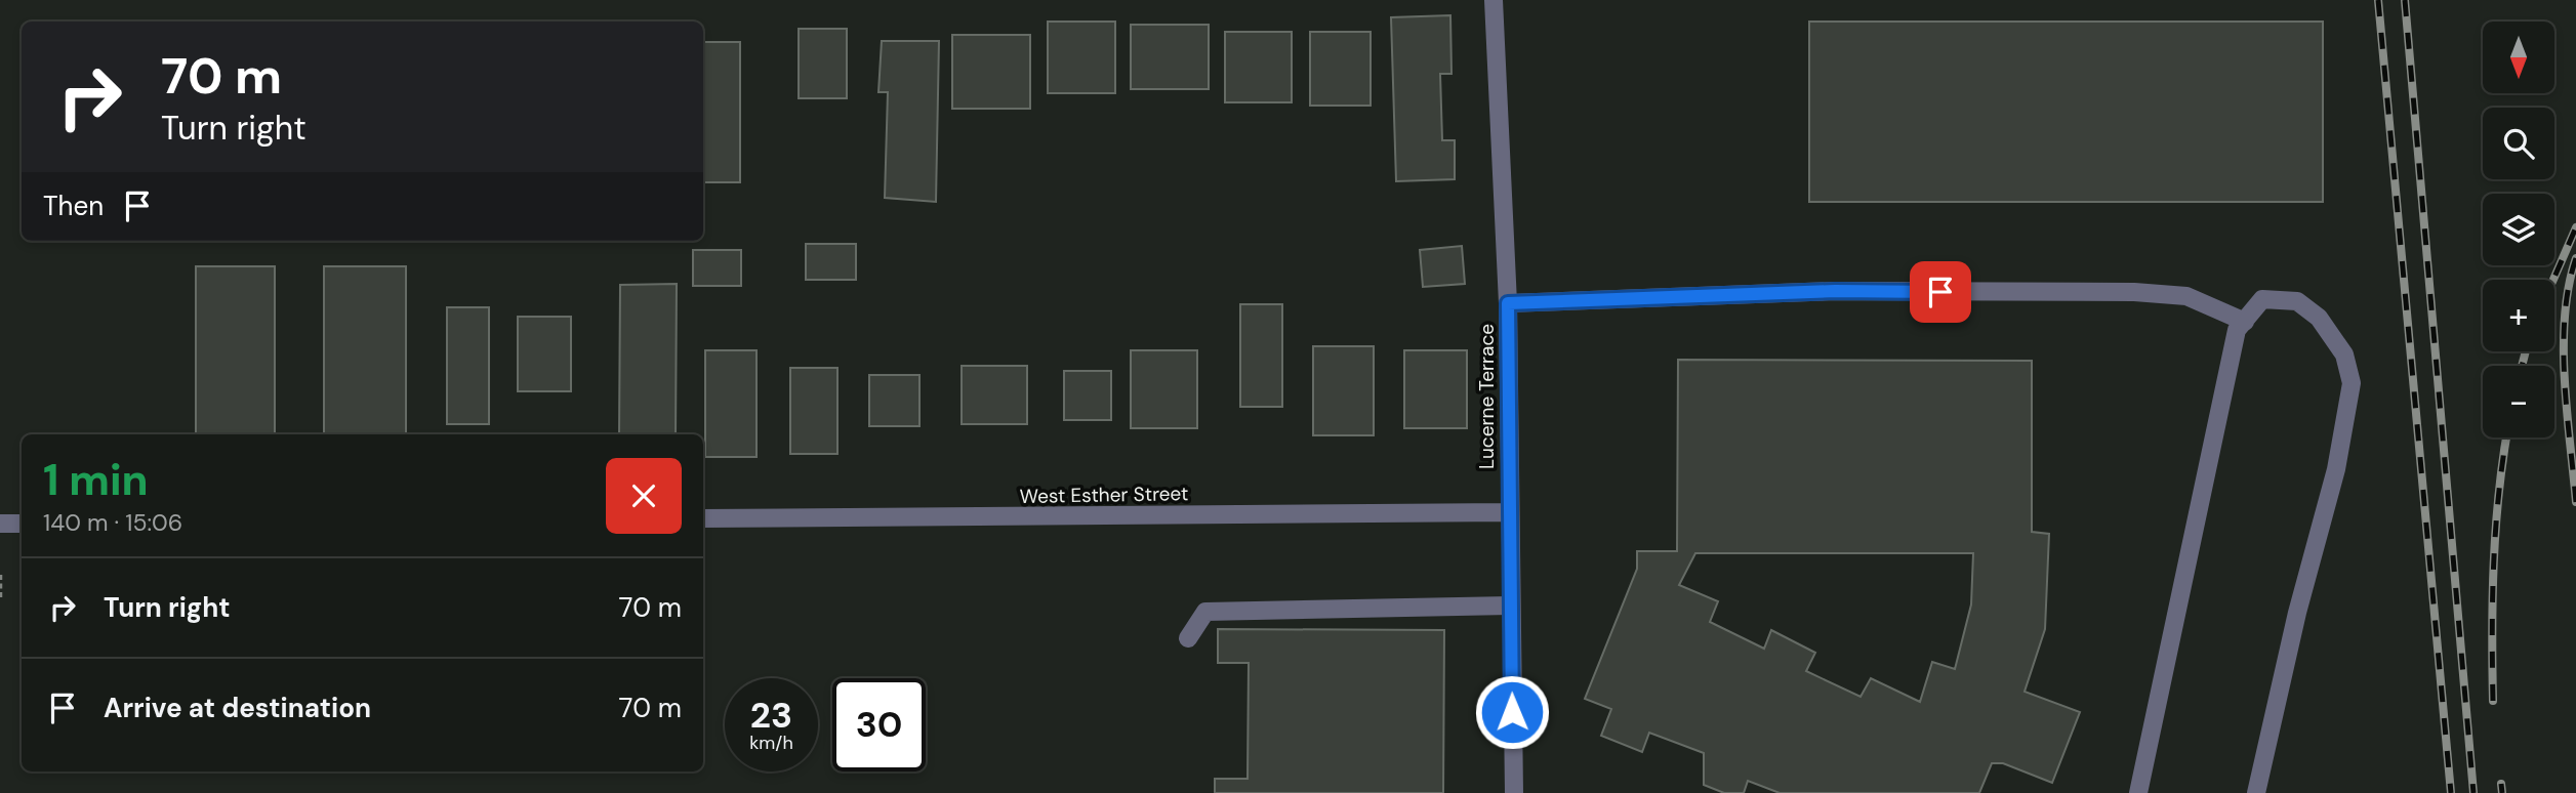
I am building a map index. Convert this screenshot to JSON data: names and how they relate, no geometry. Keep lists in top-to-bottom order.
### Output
{
  "streets": {
    "street": ["Lucerne Terrace", "West Esther Street"]
  },
  "crossings": [
    ["Lucerne Terrace", "West Esther Street"]
  ],
  "north": "bottom",
  "page": {
    "map_buttons": ["+", "−"],
    "turn": ["70 m", "Turn right"],
    "then": "Then",
    "heading": ["1 min", "140 m · 15:06"],
    "list": [
      {
        "name": "Turn right",
        "value": "70 m"
      },
      {
        "name": "Arrive at destination",
        "value": "70 m"
      }
    ],
    "speed": "23 km/h",
    "limit": "30"
  }
}
